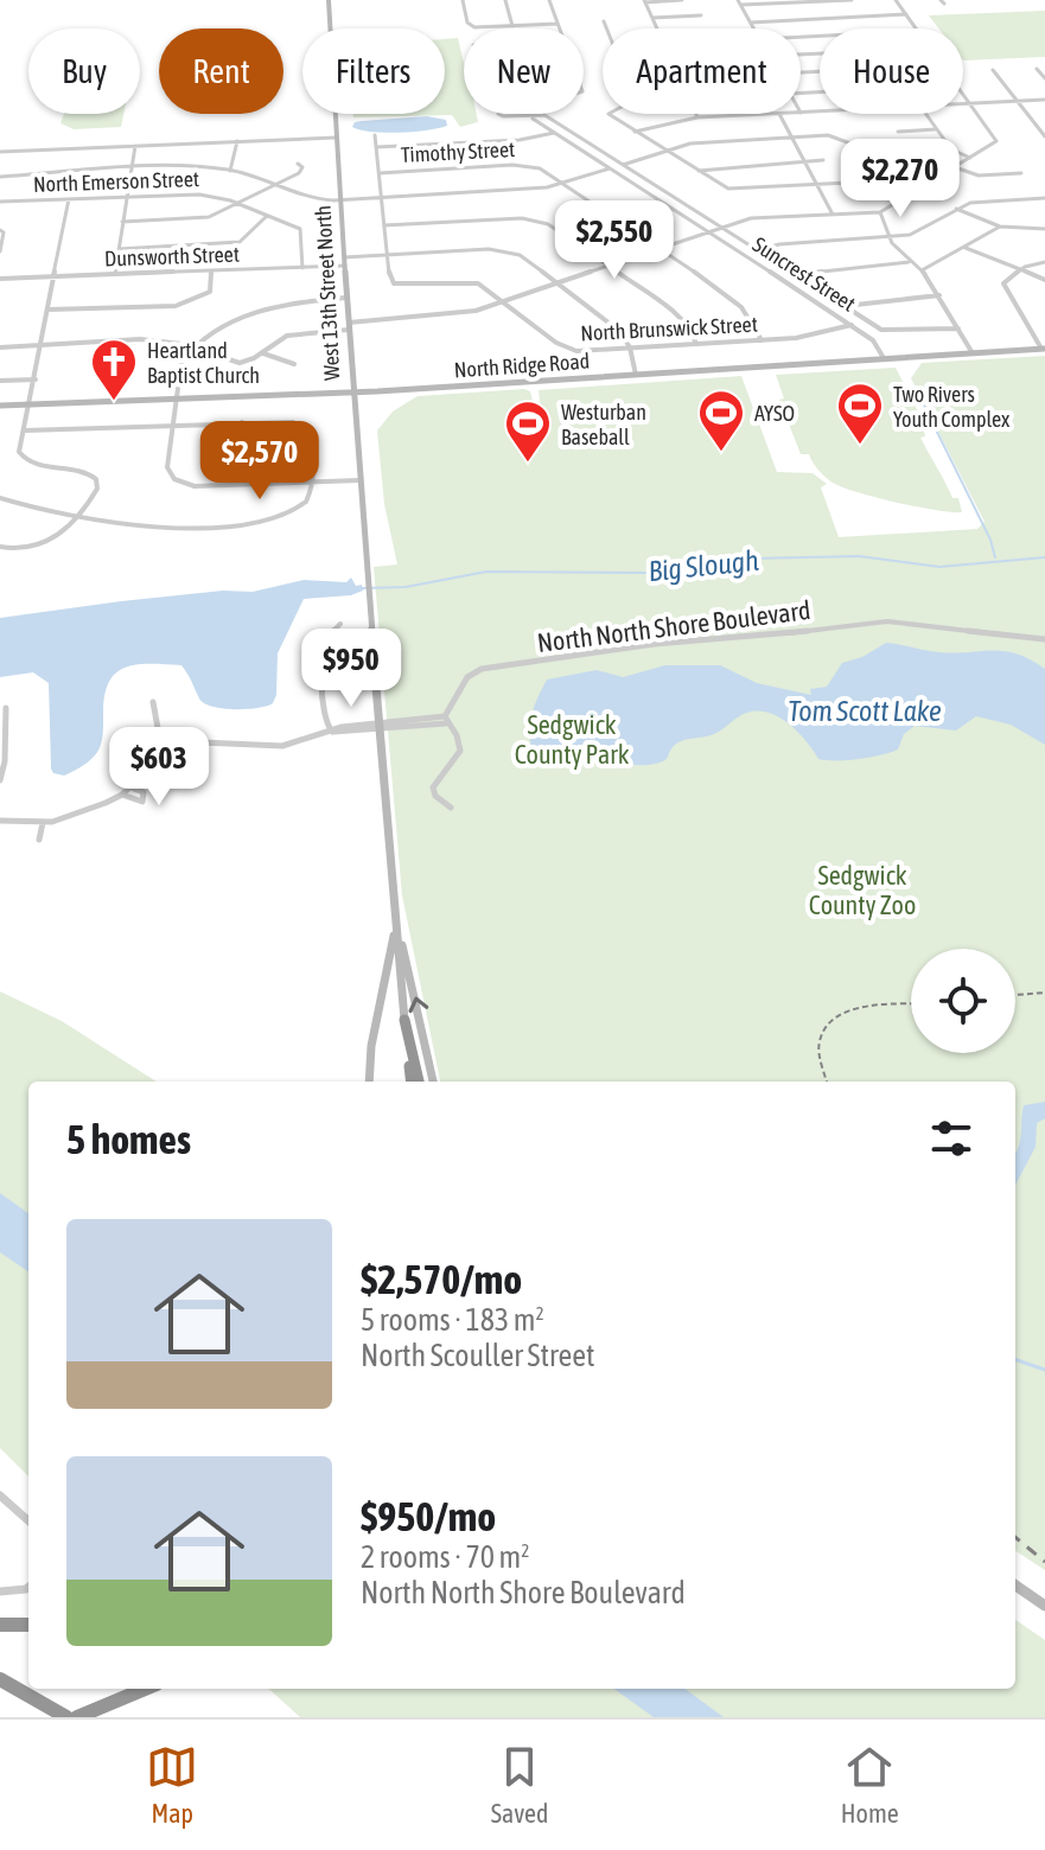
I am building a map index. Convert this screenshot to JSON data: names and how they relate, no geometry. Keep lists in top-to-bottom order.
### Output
{
  "streets": {
    "street": [
      "Timothy Street",
      "North Emerson Street",
      "Dunsworth Street",
      "Suncrest Street",
      "West 13th Street North",
      "North Brunswick Street",
      "North Ridge Road",
      "North North Shore Boulevard"
    ]
  },
  "crossings": [
    ["Timothy Street", "North Brunswick Street"],
    ["North Emerson Street", "Dunsworth Street"],
    ["Dunsworth Street", "West 13th Street North"],
    ["Suncrest Street", "North Brunswick Street"],
    ["Suncrest Street", "North Ridge Road"],
    ["West 13th Street North", "North Ridge Road"]
  ],
  "water": ["Big Slough", "Tom Scott Lake"],
  "parks": ["Sedgwick County Park", "Sedgwick County Zoo"],
  "places": {
    "church": ["Heartland Baptist Church"],
    "sports": ["Two Rivers Youth Complex", "AYSO", "Westurban Baseball"]
  },
  "page": {
    "chip": [
      "Buy",
      "Rent",
      "Filters",
      "New",
      "Apartment",
      "House"
    ],
    "price": [
      "$2,270",
      "$2,550",
      "$2,570",
      "$950",
      "$603"
    ],
    "heading": "5 homes",
    "list": [
      {
        "name": "$2,570/mo",
        "note": "5 rooms · 183 m² · North Scouller Street"
      },
      {
        "name": "$950/mo",
        "note": "2 rooms · 70 m² · North North Shore Boulevard"
      }
    ],
    "tabs": ["Map", "Saved", "Home"]
  }
}
